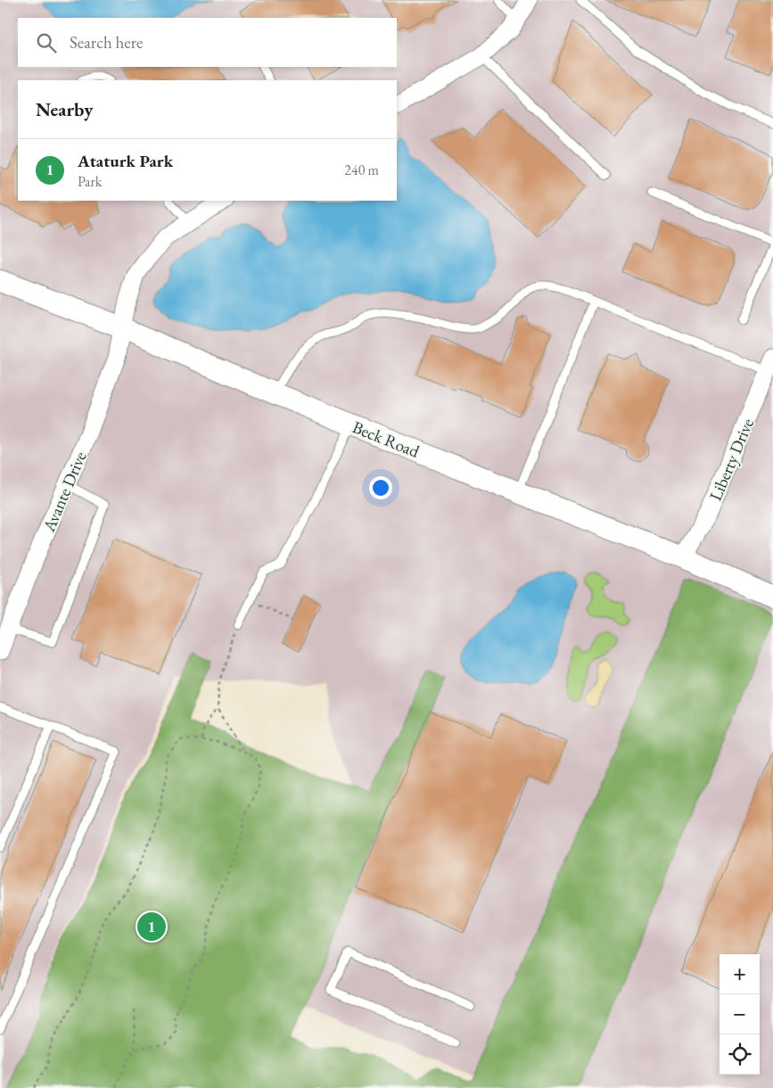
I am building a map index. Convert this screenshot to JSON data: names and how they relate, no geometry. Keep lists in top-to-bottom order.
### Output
{
  "streets": {
    "street": ["Beck Road", "Liberty Drive", "Avante Drive"]
  },
  "crossings": [
    ["Beck Road", "Liberty Drive"],
    ["Beck Road", "Avante Drive"]
  ],
  "page": {
    "search": "Search here",
    "heading": "Nearby",
    "list": [
      {
        "mark": "1",
        "name": "Ataturk Park",
        "note": "Park",
        "value": "240 m"
      }
    ],
    "pins": "1",
    "map_buttons": ["+", "−"]
  }
}
